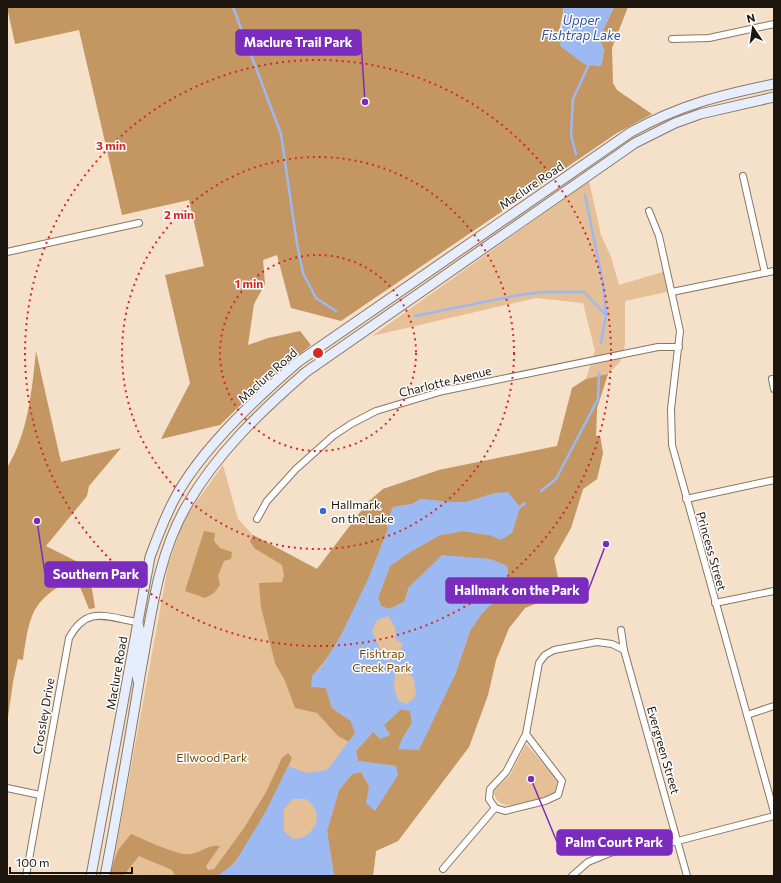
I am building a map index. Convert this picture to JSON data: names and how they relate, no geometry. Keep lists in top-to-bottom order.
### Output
{
  "streets": {
    "main road": ["Maclure Road"],
    "street": [
      "Charlotte Avenue",
      "Princess Street",
      "Crossley Drive",
      "Evergreen Street"
    ]
  },
  "crossings": [
    ["Maclure Road", "Crossley Drive"],
    ["Charlotte Avenue", "Princess Street"]
  ],
  "water": ["Upper Fishtrap Lake"],
  "parks": ["Fishtrap Creek Park", "Ellwood Park"],
  "places": [
    "Maclure Trail Park",
    "Hallmark on the Lake",
    "Southern Park",
    "Hallmark on the Park",
    "Palm Court Park"
  ],
  "scale_bar": "100 m",
  "north": "top",
  "rings": ["3 min", "2 min", "1 min"]
}
